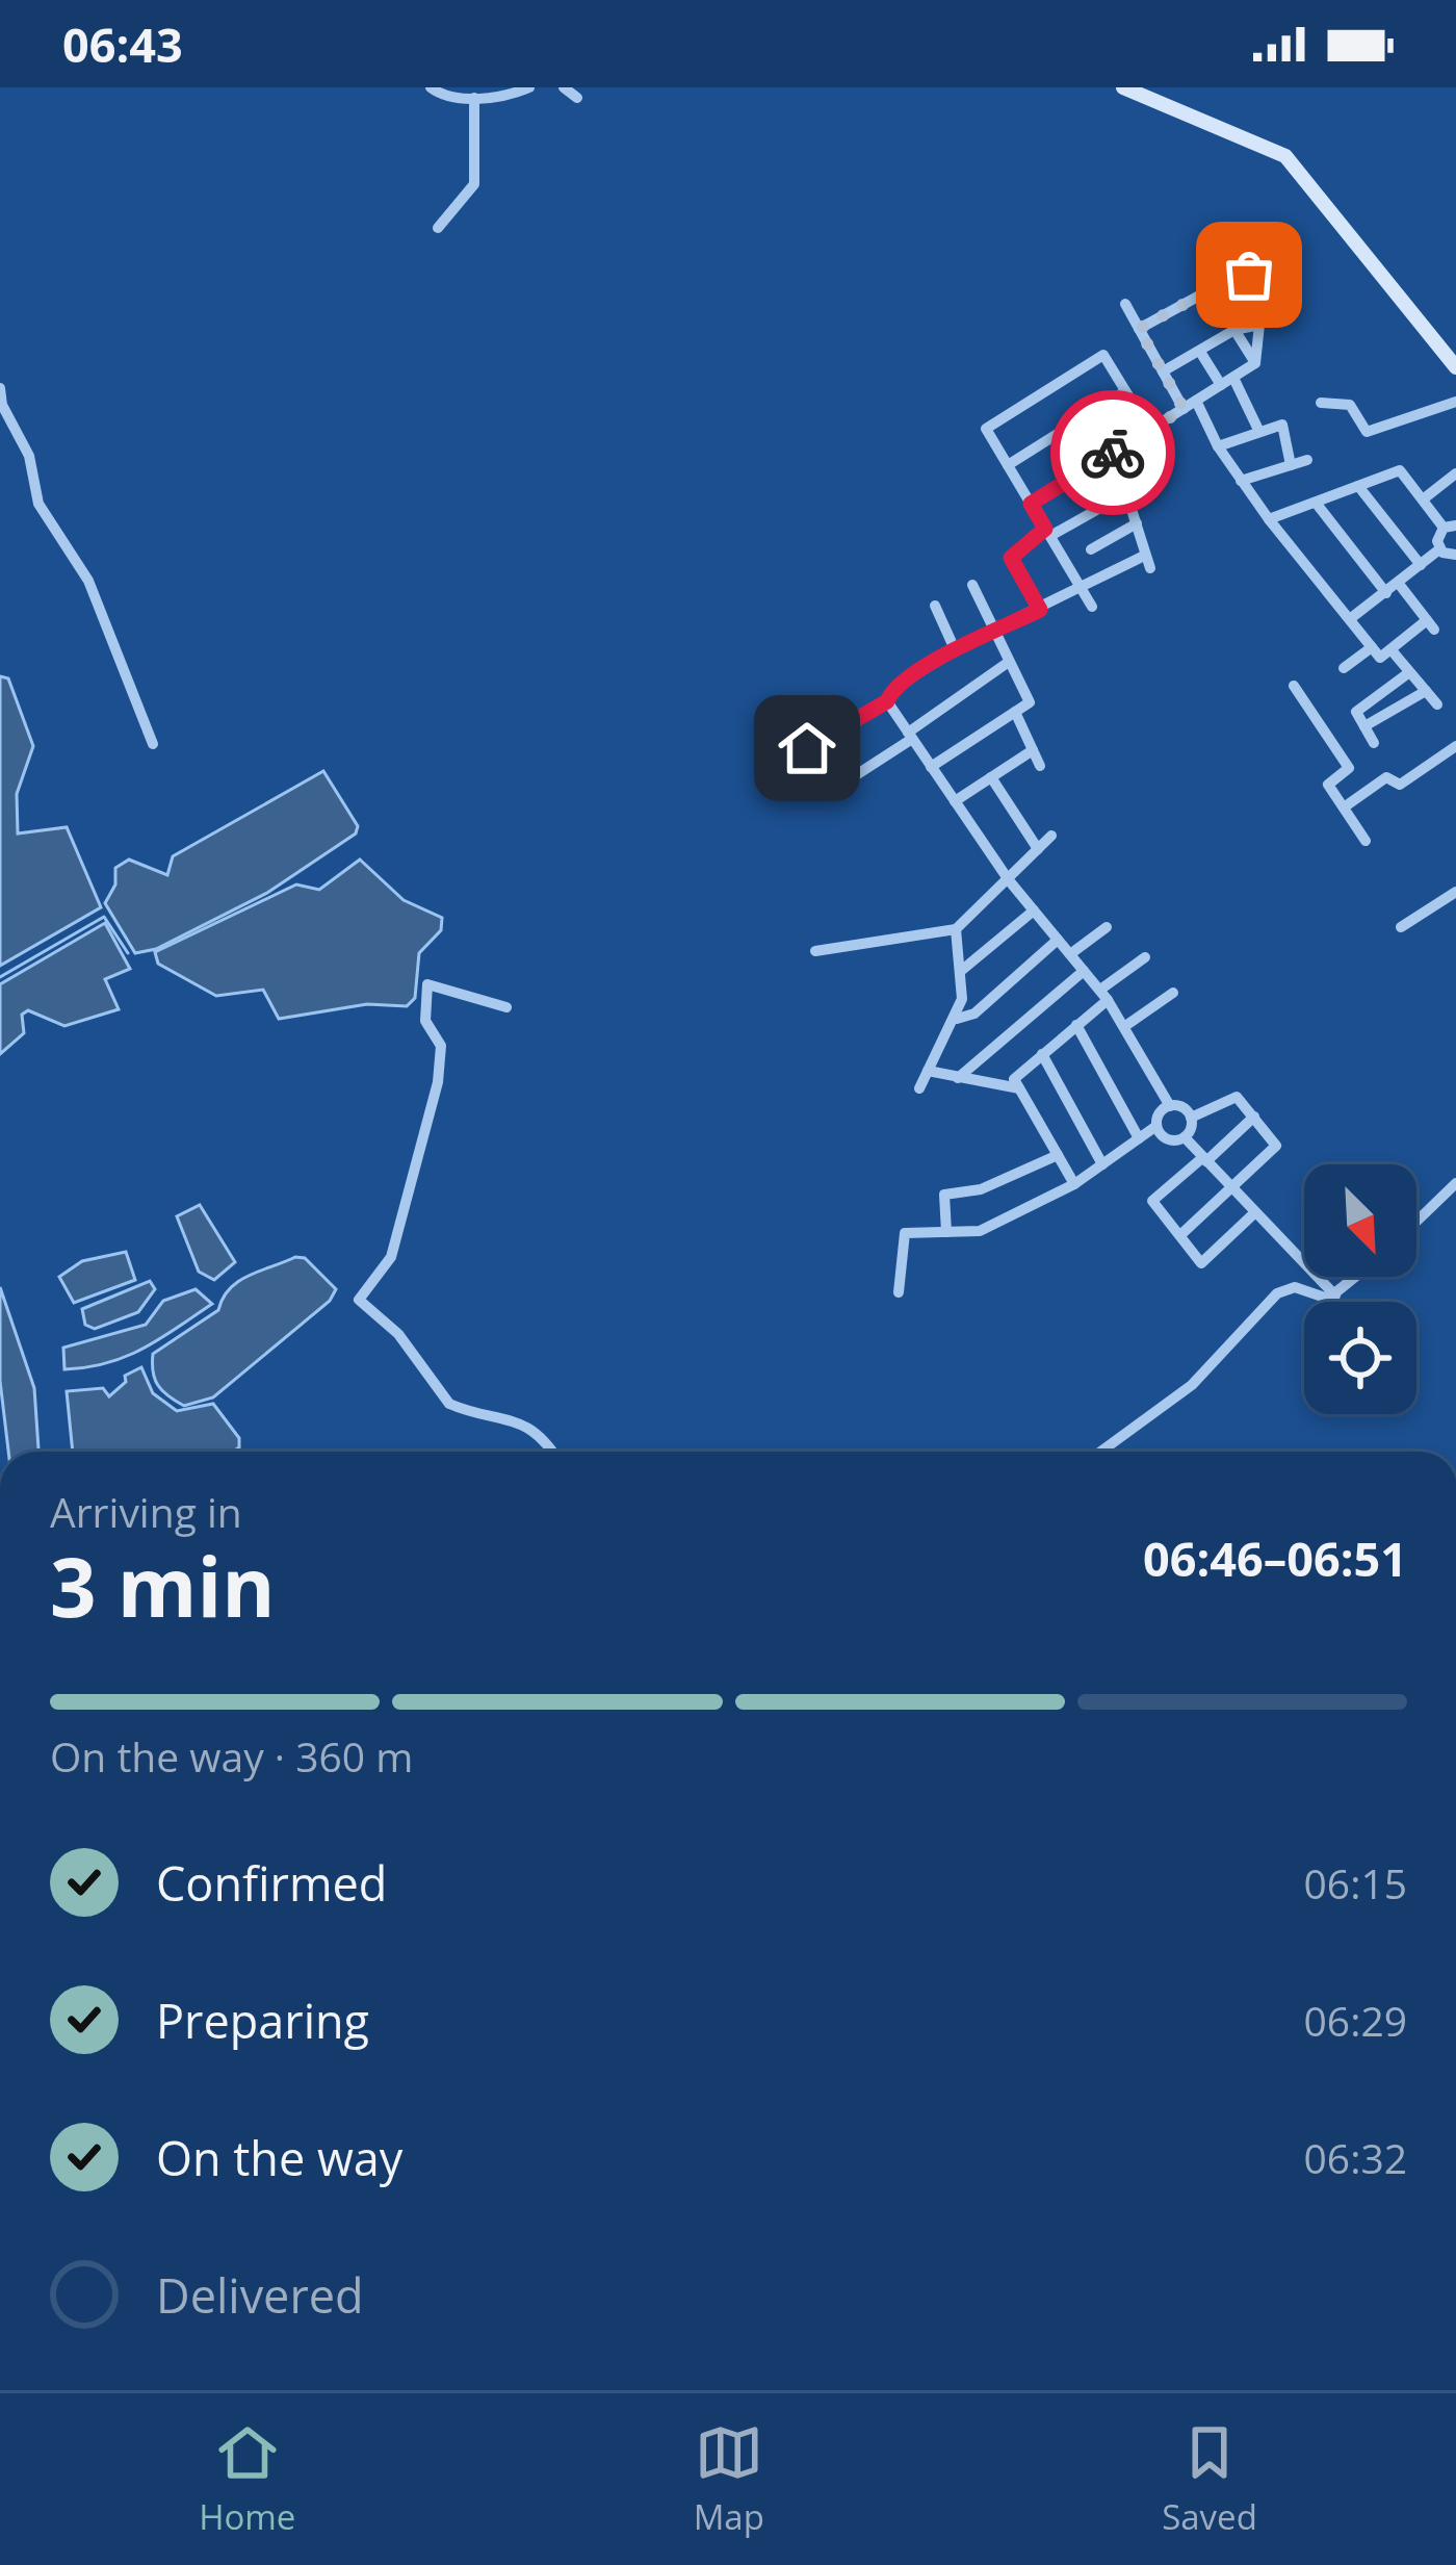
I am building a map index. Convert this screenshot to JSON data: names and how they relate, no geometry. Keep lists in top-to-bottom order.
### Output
{
  "north": "bottom right",
  "page": {
    "status": "06:43",
    "heading": ["3 min", "Arriving in", "06:46–06:51"],
    "bar": "On the way · 360 m",
    "list": [
      ["Confirmed", "06:15"],
      ["Preparing", "06:29"],
      ["On the way", "06:32"],
      "Delivered"
    ],
    "tabs": ["Home", "Map", "Saved"]
  }
}
